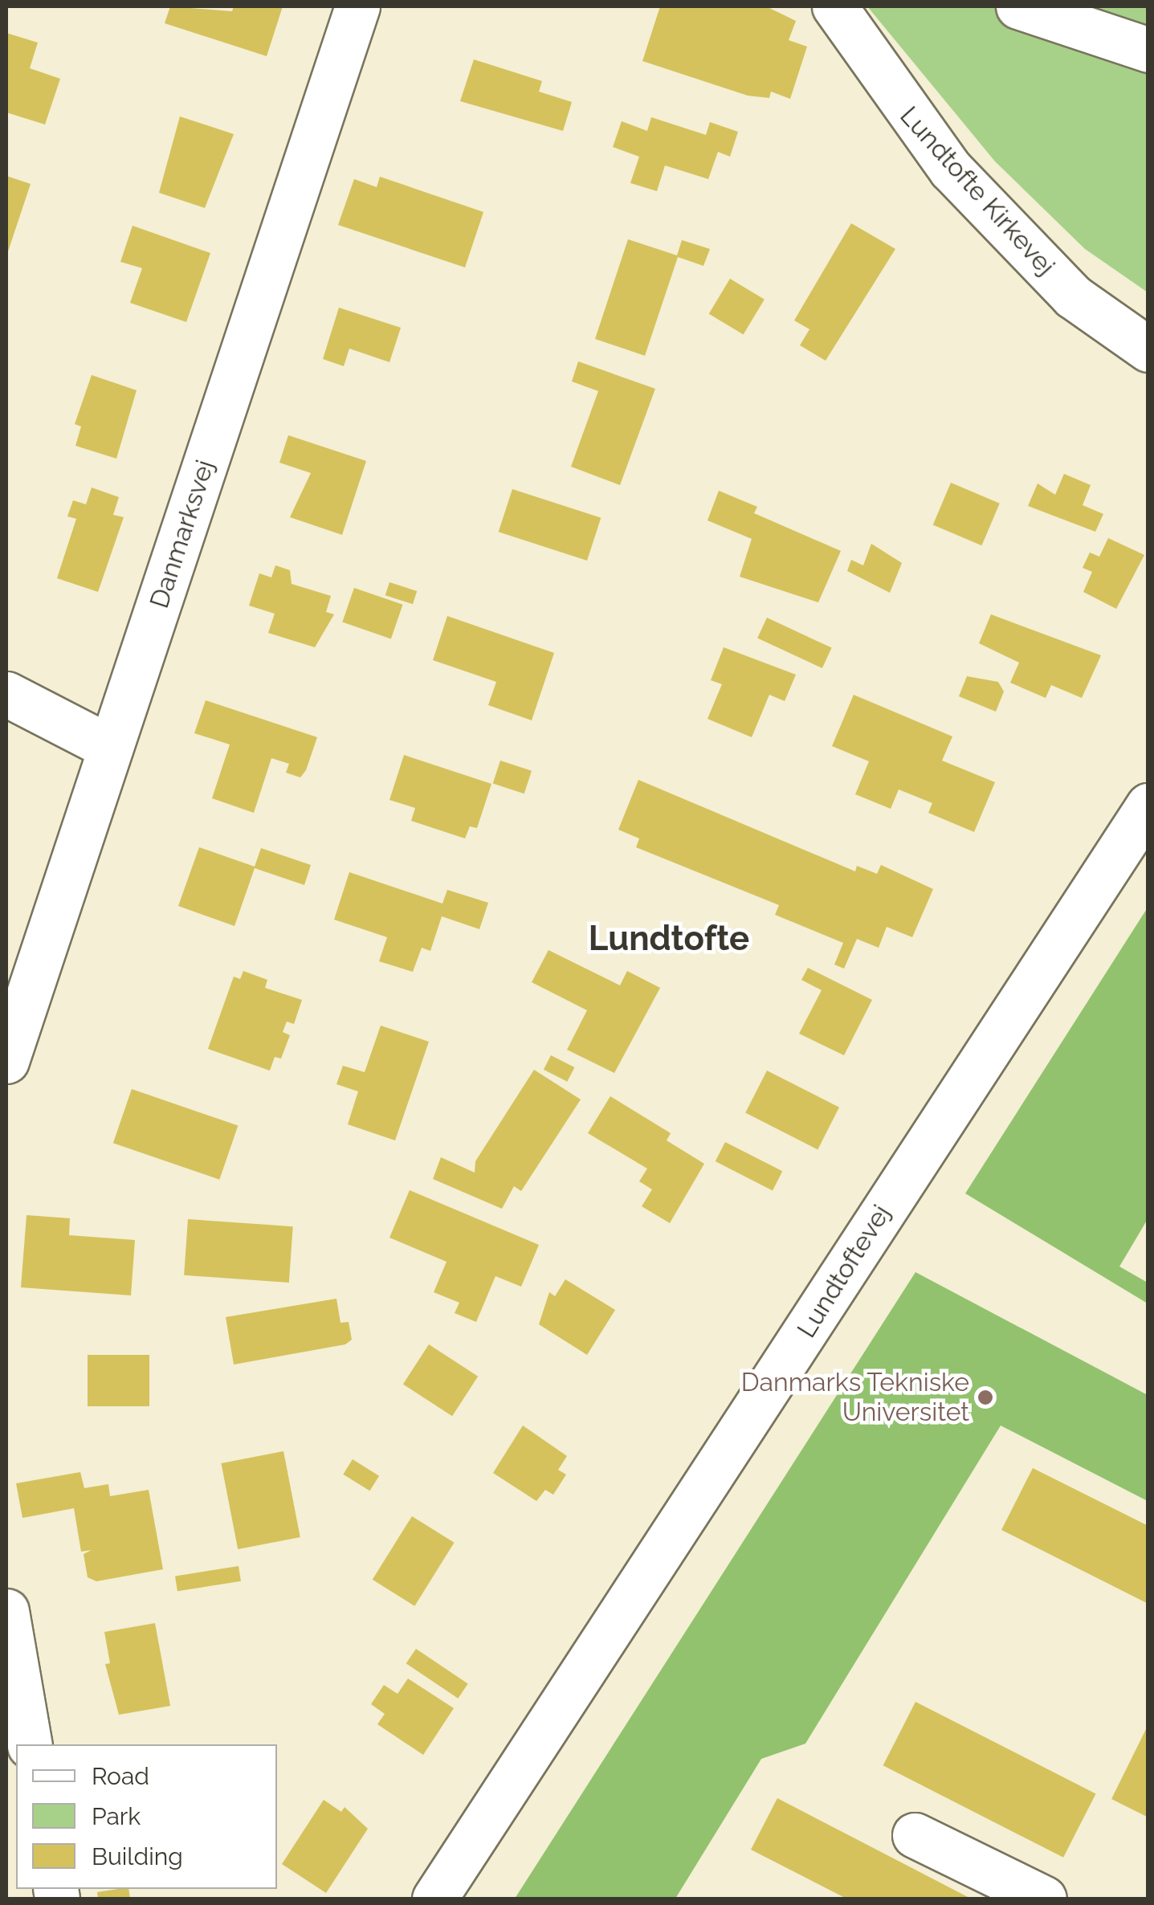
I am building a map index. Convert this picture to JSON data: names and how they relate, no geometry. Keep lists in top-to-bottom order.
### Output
{
  "streets": {
    "street": ["Lundtofte Kirkevej", "Danmarksvej", "Lundtoftevej"]
  },
  "districts": ["Lundtofte"],
  "places": ["Danmarks Tekniske Universitet"],
  "legend": ["Road", "Park", "Building"]
}
